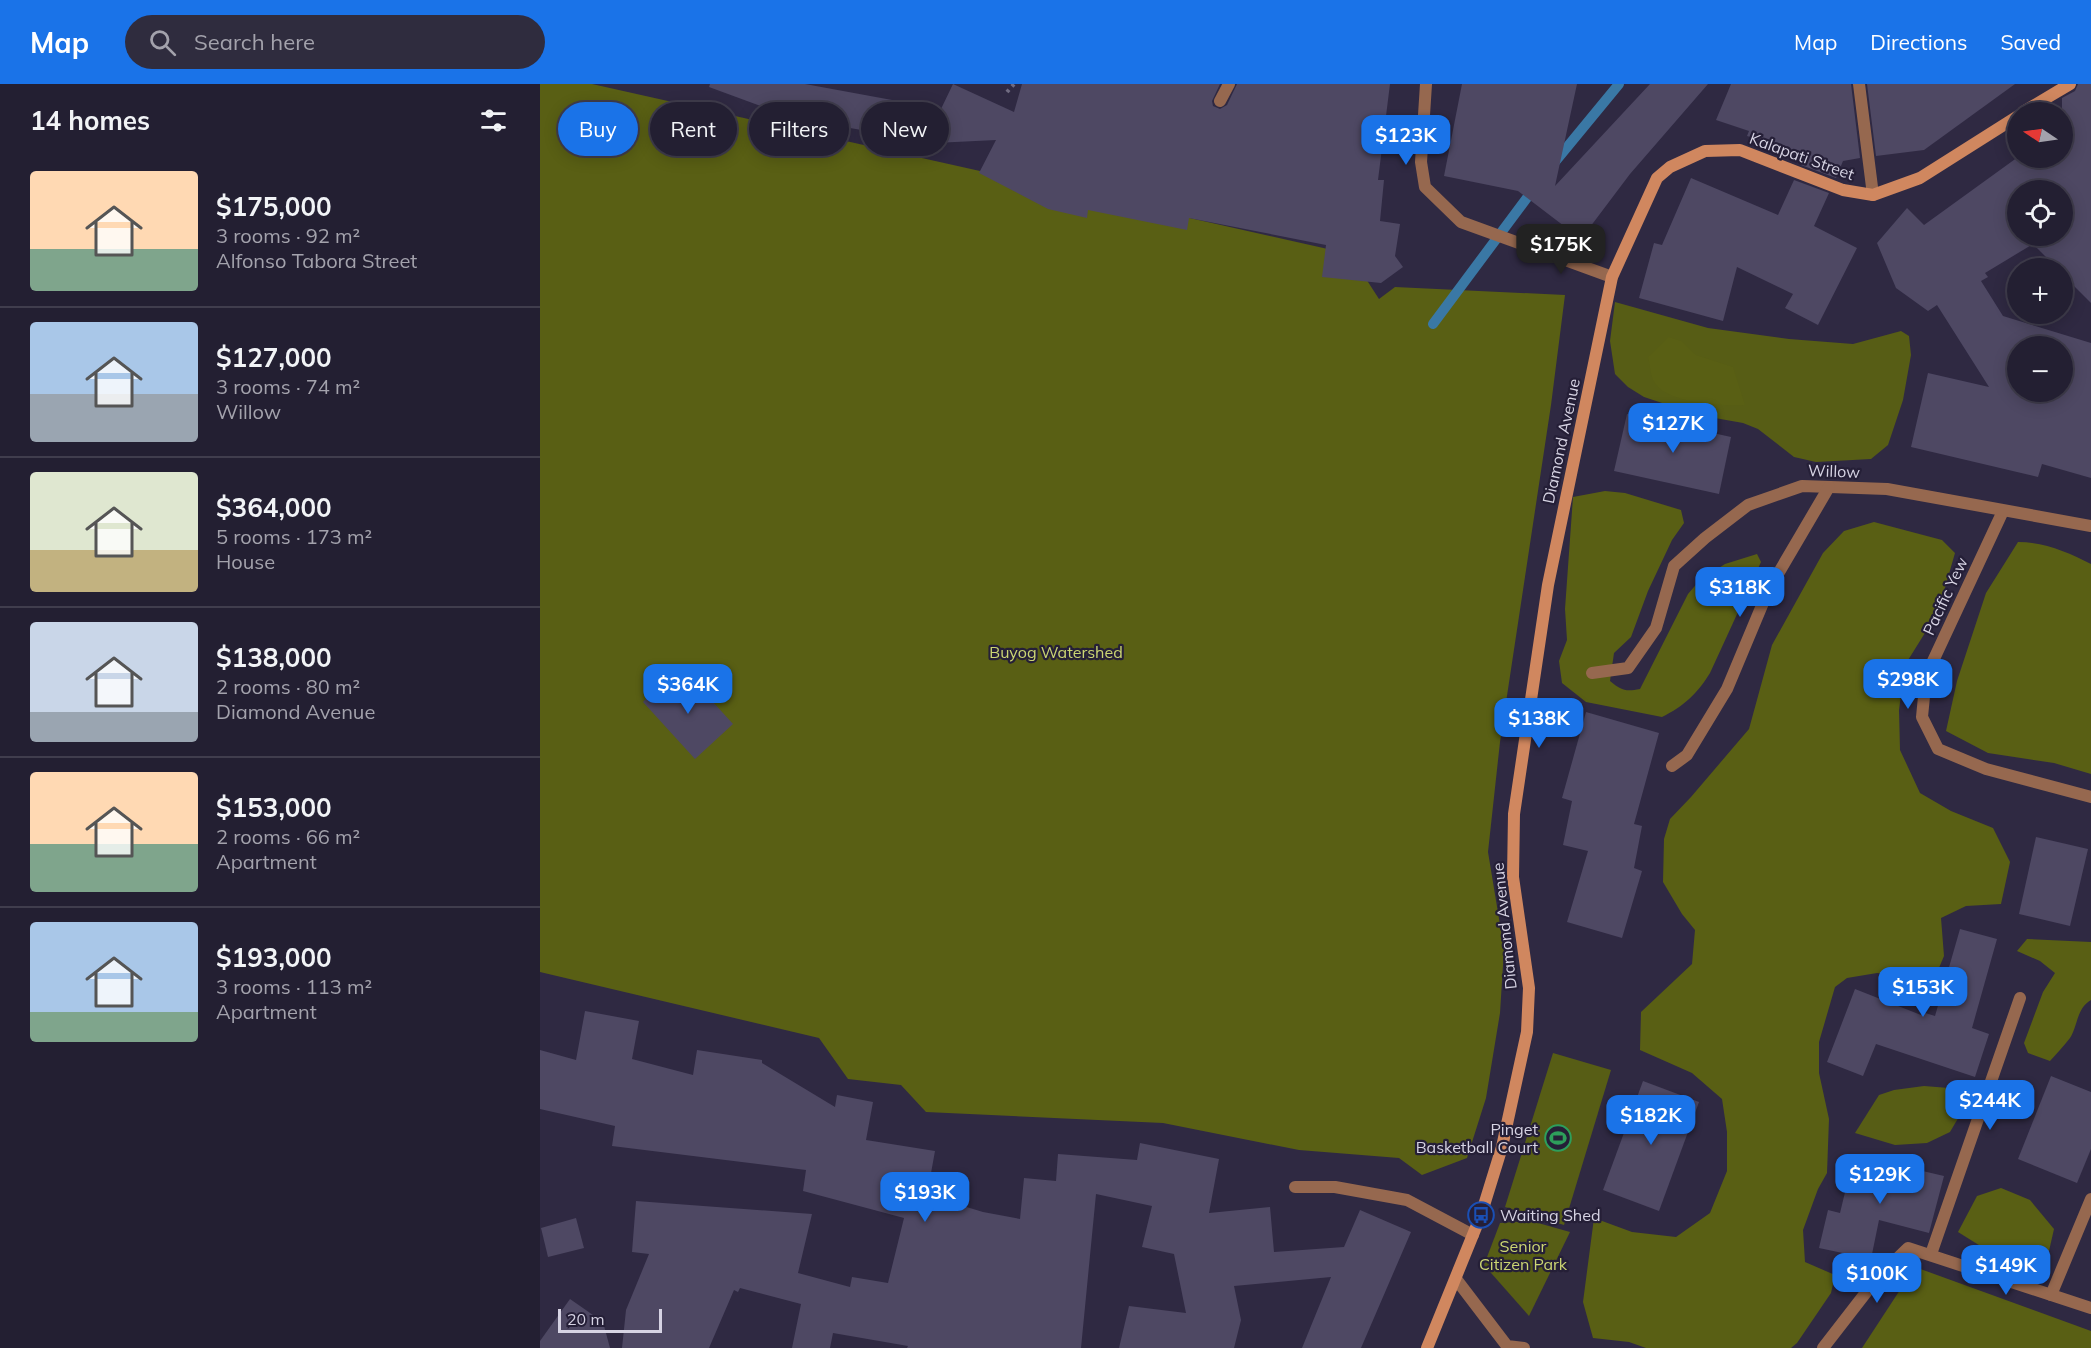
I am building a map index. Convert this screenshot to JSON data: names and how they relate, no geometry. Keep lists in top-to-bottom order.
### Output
{
  "streets": {
    "street": [
      "Kalapati Street",
      "Diamond Avenue",
      "Willow",
      "Pacific Yew"
    ]
  },
  "crossings": [
    ["Kalapati Street", "Diamond Avenue"],
    ["Willow", "Pacific Yew"]
  ],
  "parks": ["Buyog Watershed", "Senior Citizen Park"],
  "places": {
    "sports": ["Pinget Basketball Court"],
    "bus stop": ["Waiting Shed"]
  },
  "scale_bar": "20 m",
  "north": "left",
  "page": {
    "header": "Map",
    "search": "Search here",
    "nav": ["Map", "Directions", "Saved"],
    "heading": "14 homes",
    "map_buttons": ["+", "−"],
    "chip": [
      "Buy",
      "Rent",
      "Filters",
      "New"
    ],
    "price": [
      "$123K",
      "$175K",
      "$127K",
      "$318K",
      "$298K",
      "$364K",
      "$138K",
      "$153K",
      "$244K",
      "$182K",
      "$129K",
      "$193K",
      "$149K",
      "$100K"
    ],
    "list": [
      {
        "name": "$175,000",
        "note": "3 rooms · 92 m² · Alfonso Tabora Street"
      },
      {
        "name": "$127,000",
        "note": "3 rooms · 74 m² · Willow"
      },
      {
        "name": "$364,000",
        "note": "5 rooms · 173 m² · House"
      },
      {
        "name": "$138,000",
        "note": "2 rooms · 80 m² · Diamond Avenue"
      },
      {
        "name": "$153,000",
        "note": "2 rooms · 66 m² · Apartment"
      },
      {
        "name": "$193,000",
        "note": "3 rooms · 113 m² · Apartment"
      }
    ],
    "scale": "20 m"
  }
}
